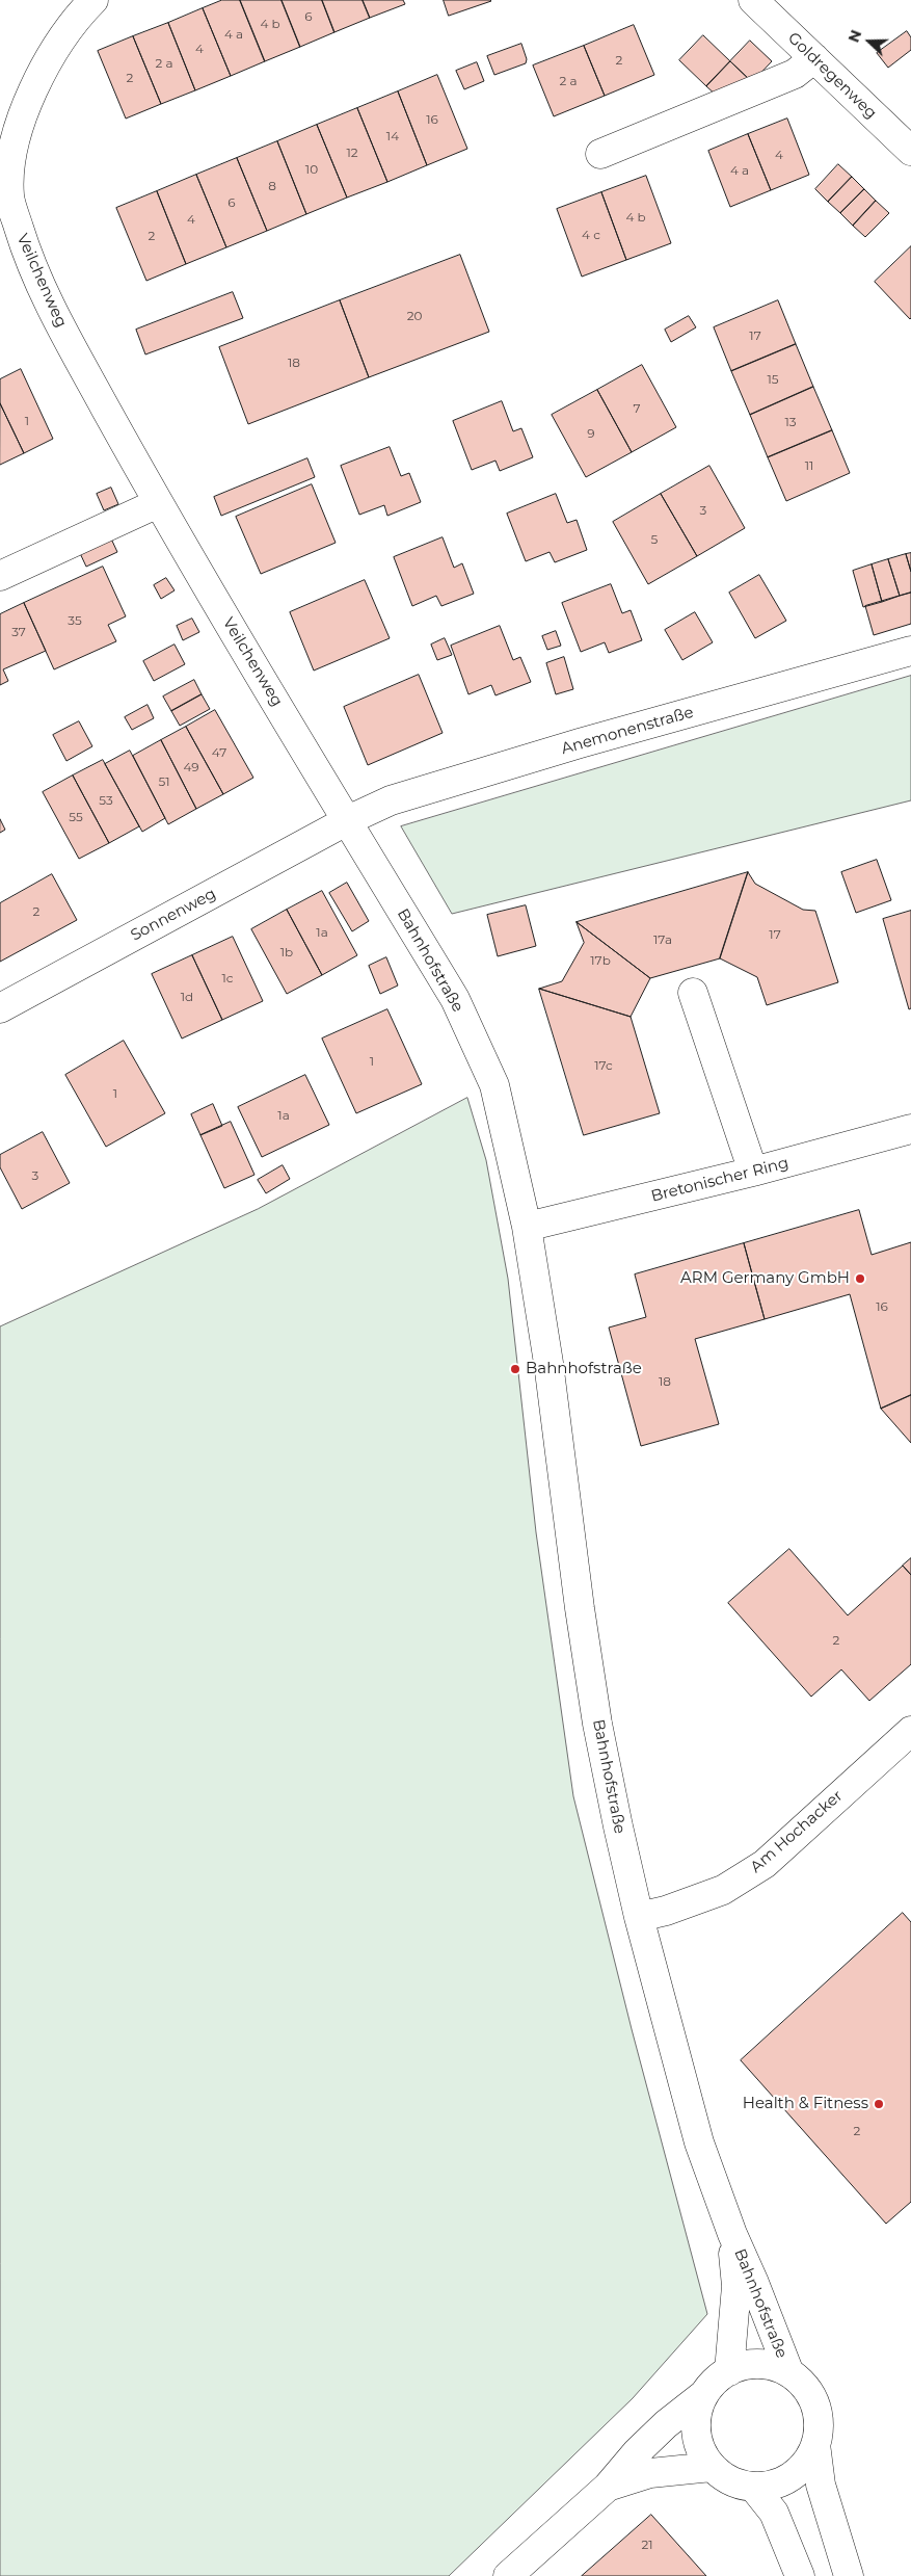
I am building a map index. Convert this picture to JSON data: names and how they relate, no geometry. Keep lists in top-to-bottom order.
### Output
{
  "streets": {
    "street": [
      "Goldregenweg",
      "Veilchenweg",
      "Anemonenstraße",
      "Sonnenweg",
      "Bahnhofstraße",
      "Bretonischer Ring",
      "Am Hochacker"
    ]
  },
  "crossings": [
    ["Veilchenweg", "Anemonenstraße"],
    ["Veilchenweg", "Sonnenweg"],
    ["Veilchenweg", "Bahnhofstraße"],
    ["Anemonenstraße", "Sonnenweg"],
    ["Anemonenstraße", "Bahnhofstraße"],
    ["Sonnenweg", "Bahnhofstraße"],
    ["Bahnhofstraße", "Bretonischer Ring"],
    ["Bahnhofstraße", "Am Hochacker"]
  ],
  "places": ["ARM Germany GmbH", "Bahnhofstraße", "Health & Fitness"],
  "house_numbers": [
    "6",
    "4 b",
    "4 a",
    "4",
    "2",
    "2 a",
    "2",
    "2 a",
    "16",
    "14",
    "12",
    "4",
    "10",
    "4 a",
    "8",
    "6",
    "4 b",
    "4",
    "4 c",
    "2",
    "20",
    "17",
    "18",
    "15",
    "7",
    "1",
    "13",
    "9",
    "11",
    "3",
    "5",
    "35",
    "37",
    "47",
    "49",
    "51",
    "53",
    "55",
    "2",
    "1a",
    "17",
    "17a",
    "1b",
    "17b",
    "1c",
    "1d",
    "1",
    "17c",
    "1",
    "1a",
    "3",
    "16",
    "18",
    "2",
    "2",
    "21"
  ],
  "north": "left"
}
